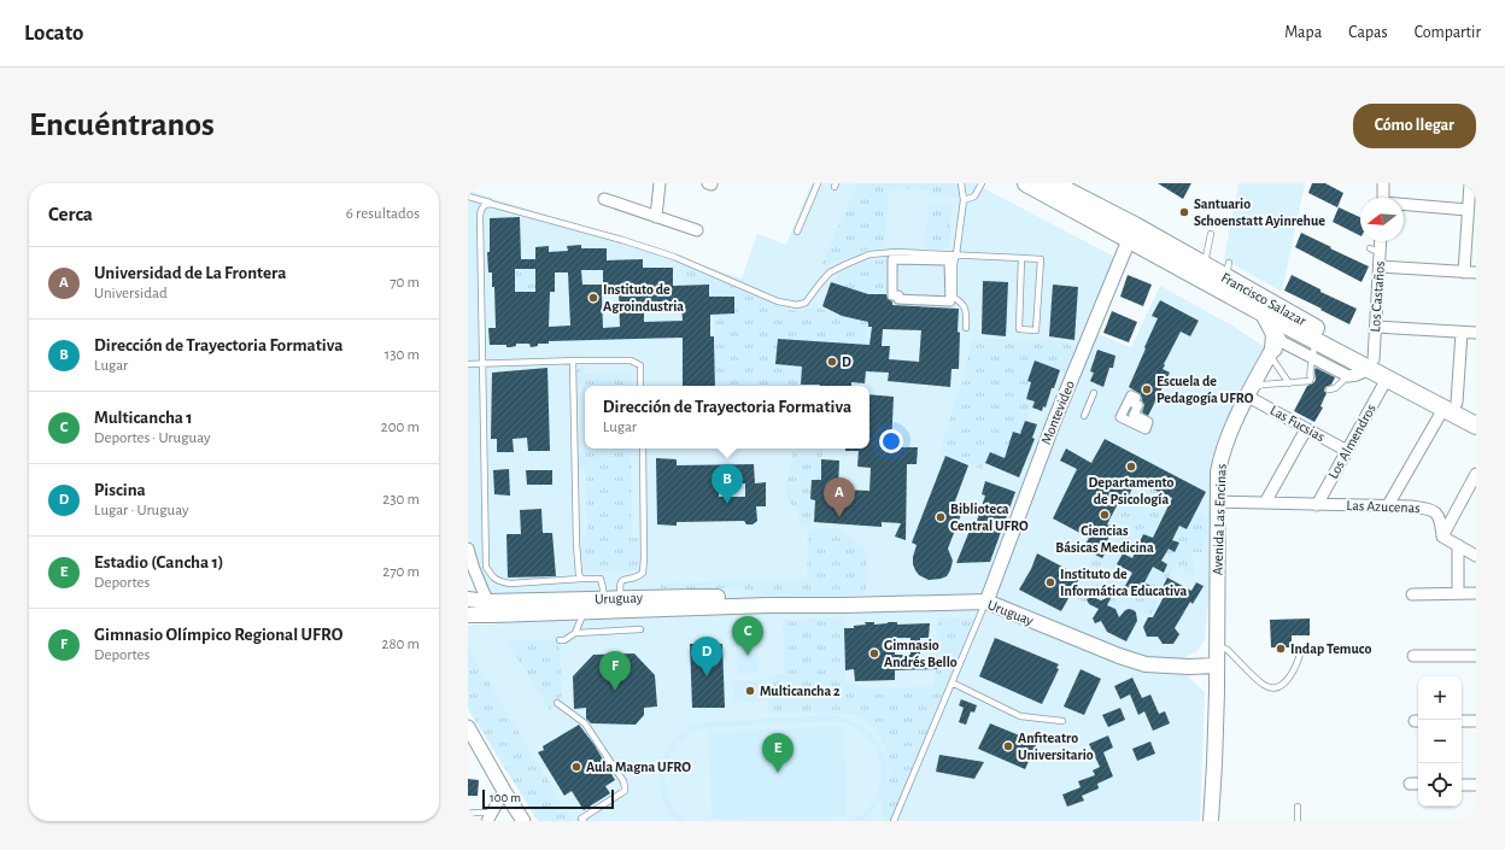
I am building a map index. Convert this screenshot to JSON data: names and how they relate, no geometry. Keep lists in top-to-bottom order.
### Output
{
  "streets": {
    "main road": ["Francisco Salazar", "Avenida Las Encinas", "Uruguay"],
    "street": [
      "Los Castaños",
      "Montevideo",
      "Las Fucsias",
      "Los Almendros",
      "Las Azucenas"
    ]
  },
  "crossings": [
    ["Los Castaños", "Francisco Salazar"],
    ["Francisco Salazar", "Montevideo"],
    ["Francisco Salazar", "Los Almendros"],
    ["Francisco Salazar", "Avenida Las Encinas"],
    ["Montevideo", "Uruguay"],
    ["Las Fucsias", "Los Almendros"],
    ["Las Fucsias", "Avenida Las Encinas"],
    ["Los Almendros", "Las Azucenas"],
    ["Las Azucenas", "Avenida Las Encinas"],
    ["Avenida Las Encinas", "Uruguay"]
  ],
  "places": [
    "Santuario Schoenstatt Ayinrehue",
    "Instituto de Agroindustria",
    "D",
    "Escuela de Pedagogía UFRO",
    "Departamento de Psicología",
    "Ciencias Básicas Medicina",
    "Biblioteca Central UFRO",
    "Instituto de Informática Educativa",
    "Indap Temuco",
    "Gimnasio Andrés Bello",
    "Multicancha 2",
    "Anfiteatro Universitario",
    "Aula Magna UFRO"
  ],
  "scale_bar": "100 m",
  "north": "left",
  "page": {
    "header": "Locato",
    "nav": ["Mapa", "Capas", "Compartir"],
    "buttons": "Cómo llegar",
    "title": "Encuéntranos",
    "heading": ["Cerca", "6 resultados"],
    "list": [
      {
        "mark": "A",
        "name": "Universidad de La Frontera",
        "note": "Universidad",
        "value": "70 m"
      },
      {
        "mark": "B",
        "name": "Dirección de Trayectoria Formativa",
        "note": "Lugar",
        "value": "130 m"
      },
      {
        "mark": "C",
        "name": "Multicancha 1",
        "note": "Deportes · Uruguay",
        "value": "200 m"
      },
      {
        "mark": "D",
        "name": "Piscina",
        "note": "Lugar · Uruguay",
        "value": "230 m"
      },
      {
        "mark": "E",
        "name": "Estadio (Cancha 1)",
        "note": "Deportes",
        "value": "270 m"
      },
      {
        "mark": "F",
        "name": "Gimnasio Olímpico Regional UFRO",
        "note": "Deportes",
        "value": "280 m"
      }
    ],
    "popup": ["Dirección de Trayectoria Formativa", "Lugar"],
    "pins": [
      "B",
      "A",
      "C",
      "D",
      "F",
      "E"
    ],
    "map_buttons": ["+", "−"],
    "scale": "100 m"
  }
}
